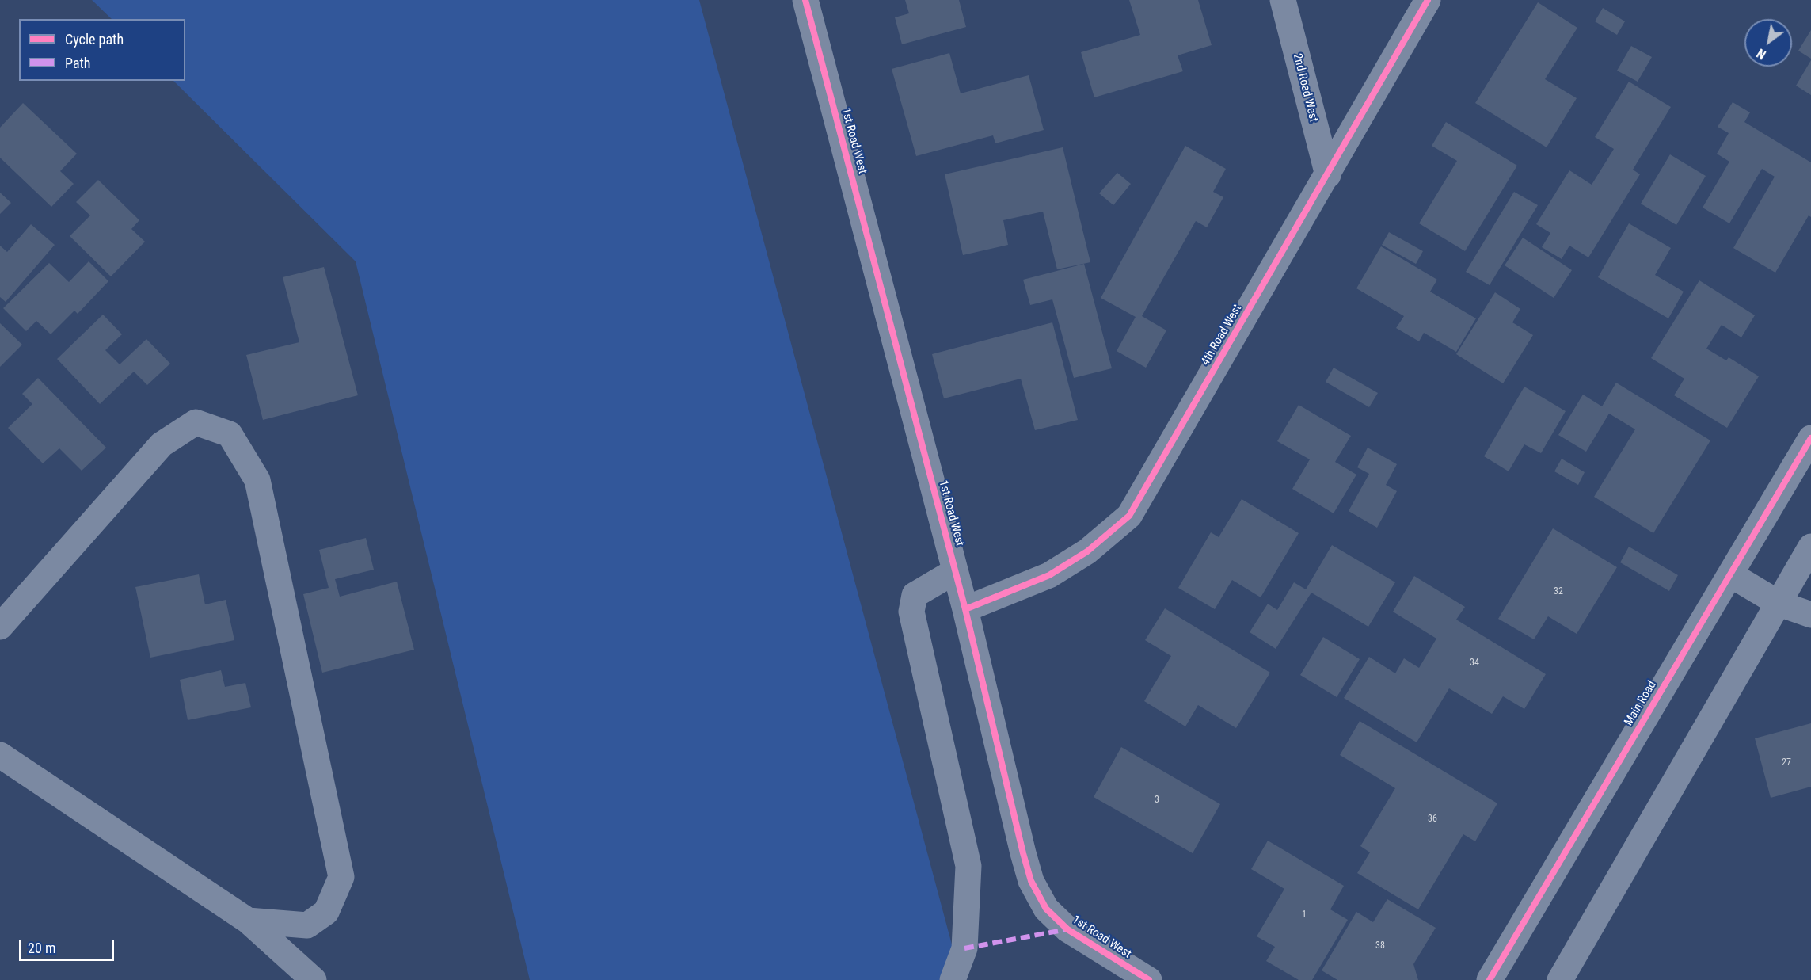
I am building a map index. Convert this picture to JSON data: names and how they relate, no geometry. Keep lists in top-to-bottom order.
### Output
{
  "streets": {
    "street": [
      "2nd Road West",
      "1st Road West",
      "4th Road West",
      "Main Road"
    ]
  },
  "crossings": [
    ["2nd Road West", "4th Road West"],
    ["1st Road West", "4th Road West"]
  ],
  "house_numbers": [
    "32",
    "34",
    "27",
    "3",
    "36",
    "1",
    "38"
  ],
  "legend": ["Cycle path", "Path"],
  "scale_bar": "20 m",
  "north": "bottom left"
}
